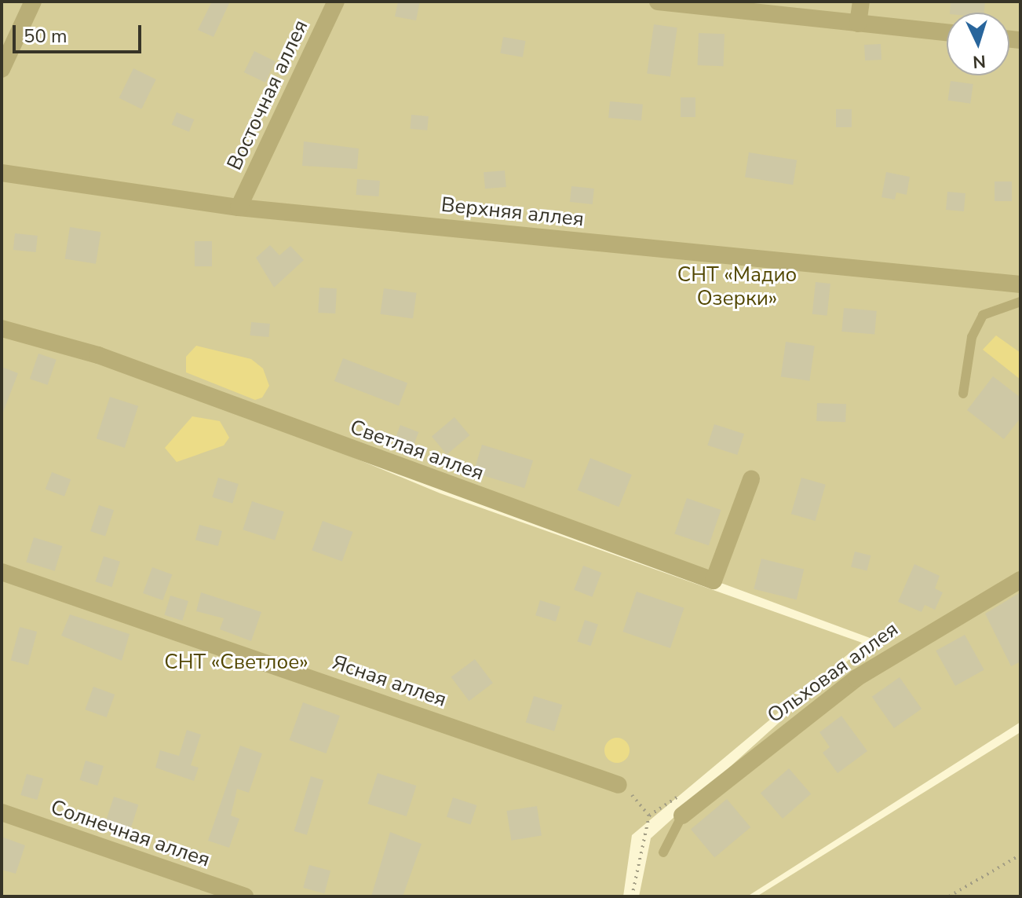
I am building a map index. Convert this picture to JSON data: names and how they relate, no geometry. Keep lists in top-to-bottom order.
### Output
{
  "streets": {
    "street": [
      "Восточная аллея",
      "Верхняя аллея",
      "Светлая аллея",
      "Ольховая аллея",
      "Ясная аллея",
      "Солнечная аллея"
    ]
  },
  "crossings": [
    ["Восточная аллея", "Верхняя аллея"]
  ],
  "parks": ["СНТ «Мадио Озерки»", "СНТ «Светлое»"],
  "scale_bar": "50 m",
  "north": "bottom"
}
